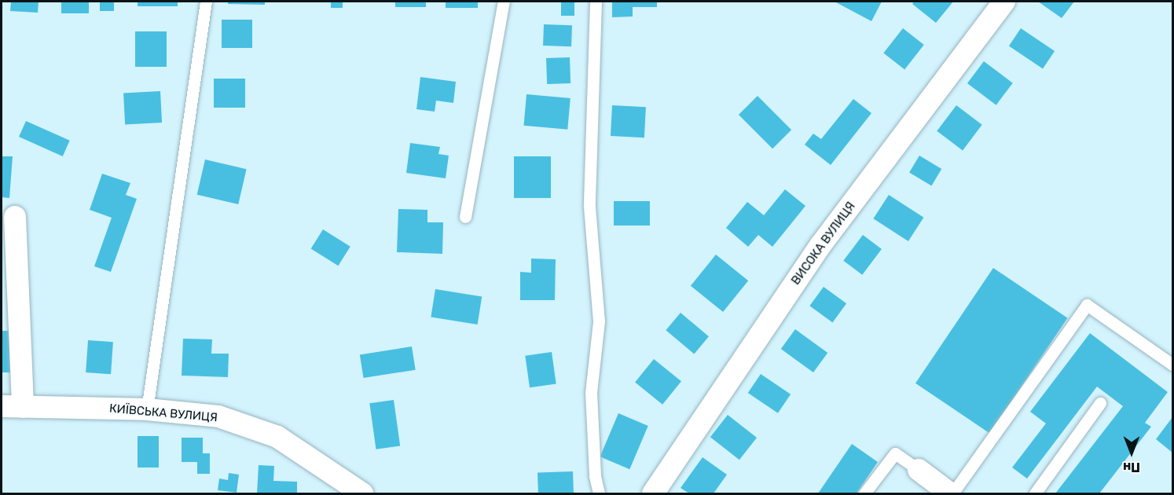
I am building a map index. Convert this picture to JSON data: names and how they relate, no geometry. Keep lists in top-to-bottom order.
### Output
{
  "streets": {
    "street": ["ВИСОКА ВУЛИЦЯ", "КИЇВСЬКА ВУЛИЦЯ"]
  },
  "north": "bottom"
}
